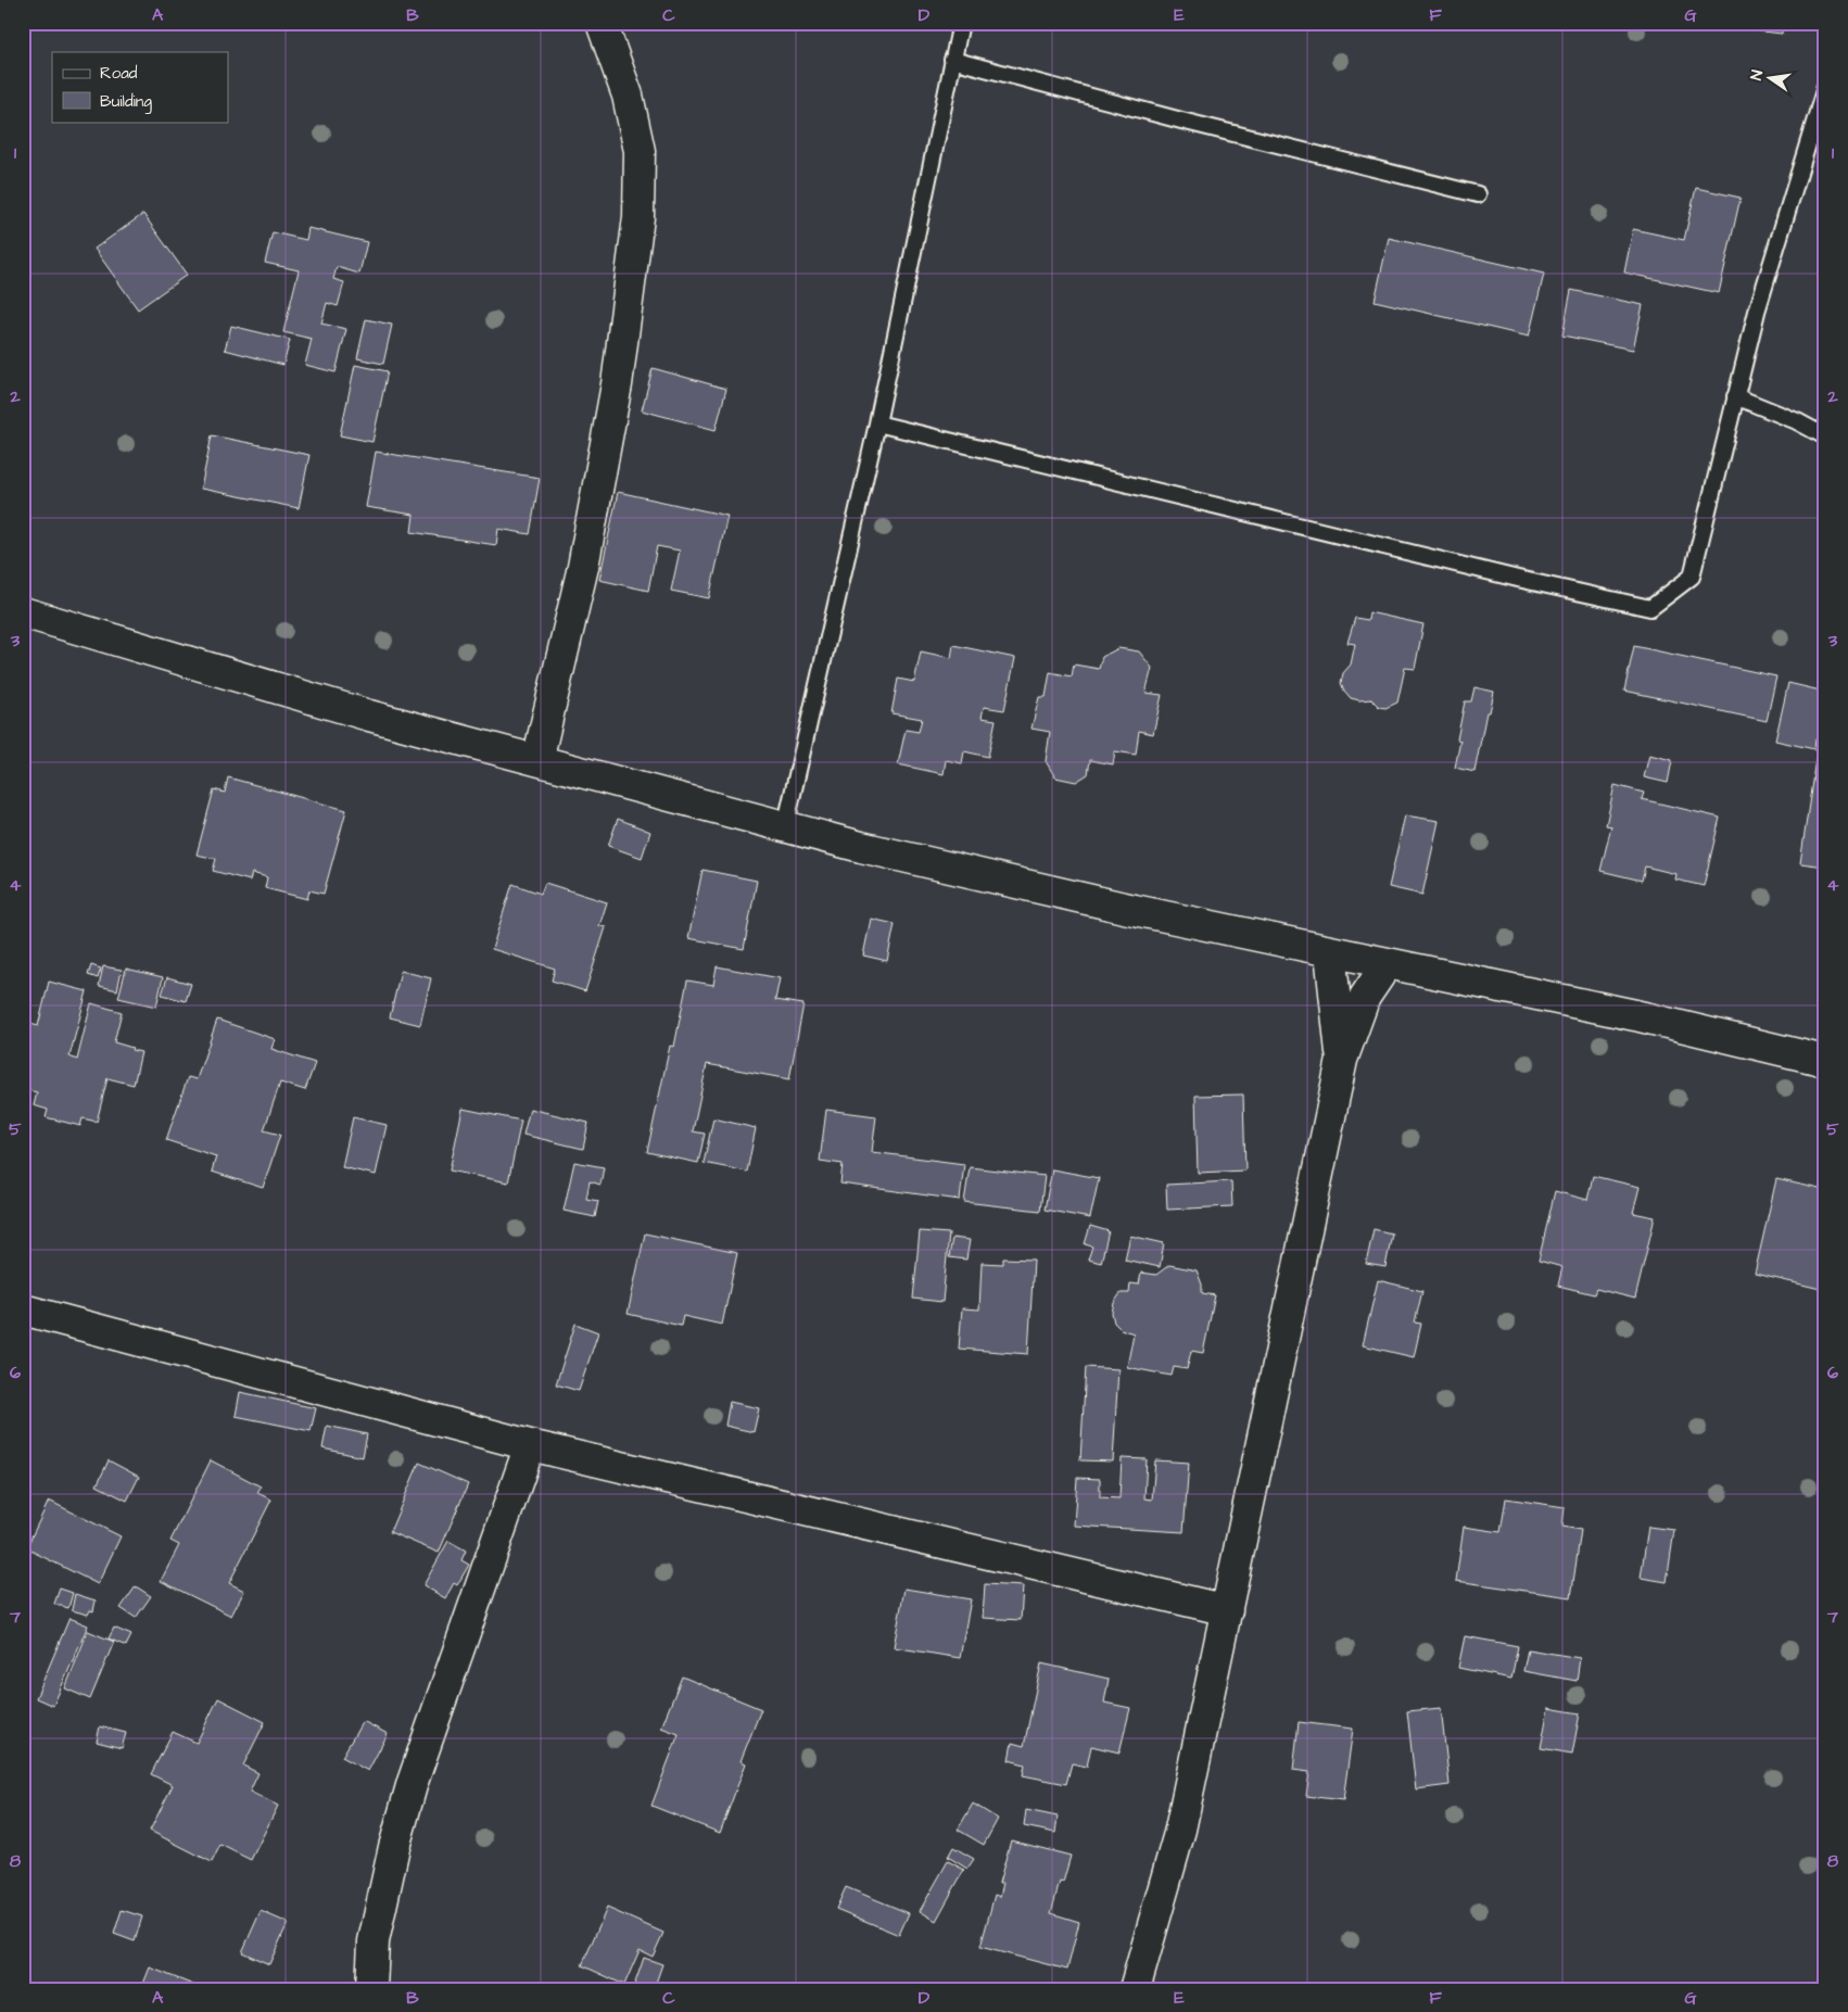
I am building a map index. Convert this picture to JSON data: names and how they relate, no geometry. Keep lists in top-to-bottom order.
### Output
{
  "legend": ["Road", "Building"],
  "north": "left",
  "grid": {
    "columns": [
      "A",
      "B",
      "C",
      "D",
      "E",
      "F",
      "G"
    ],
    "rows": [
      "1",
      "2",
      "3",
      "4",
      "5",
      "6",
      "7",
      "8"
    ]
  }
}
